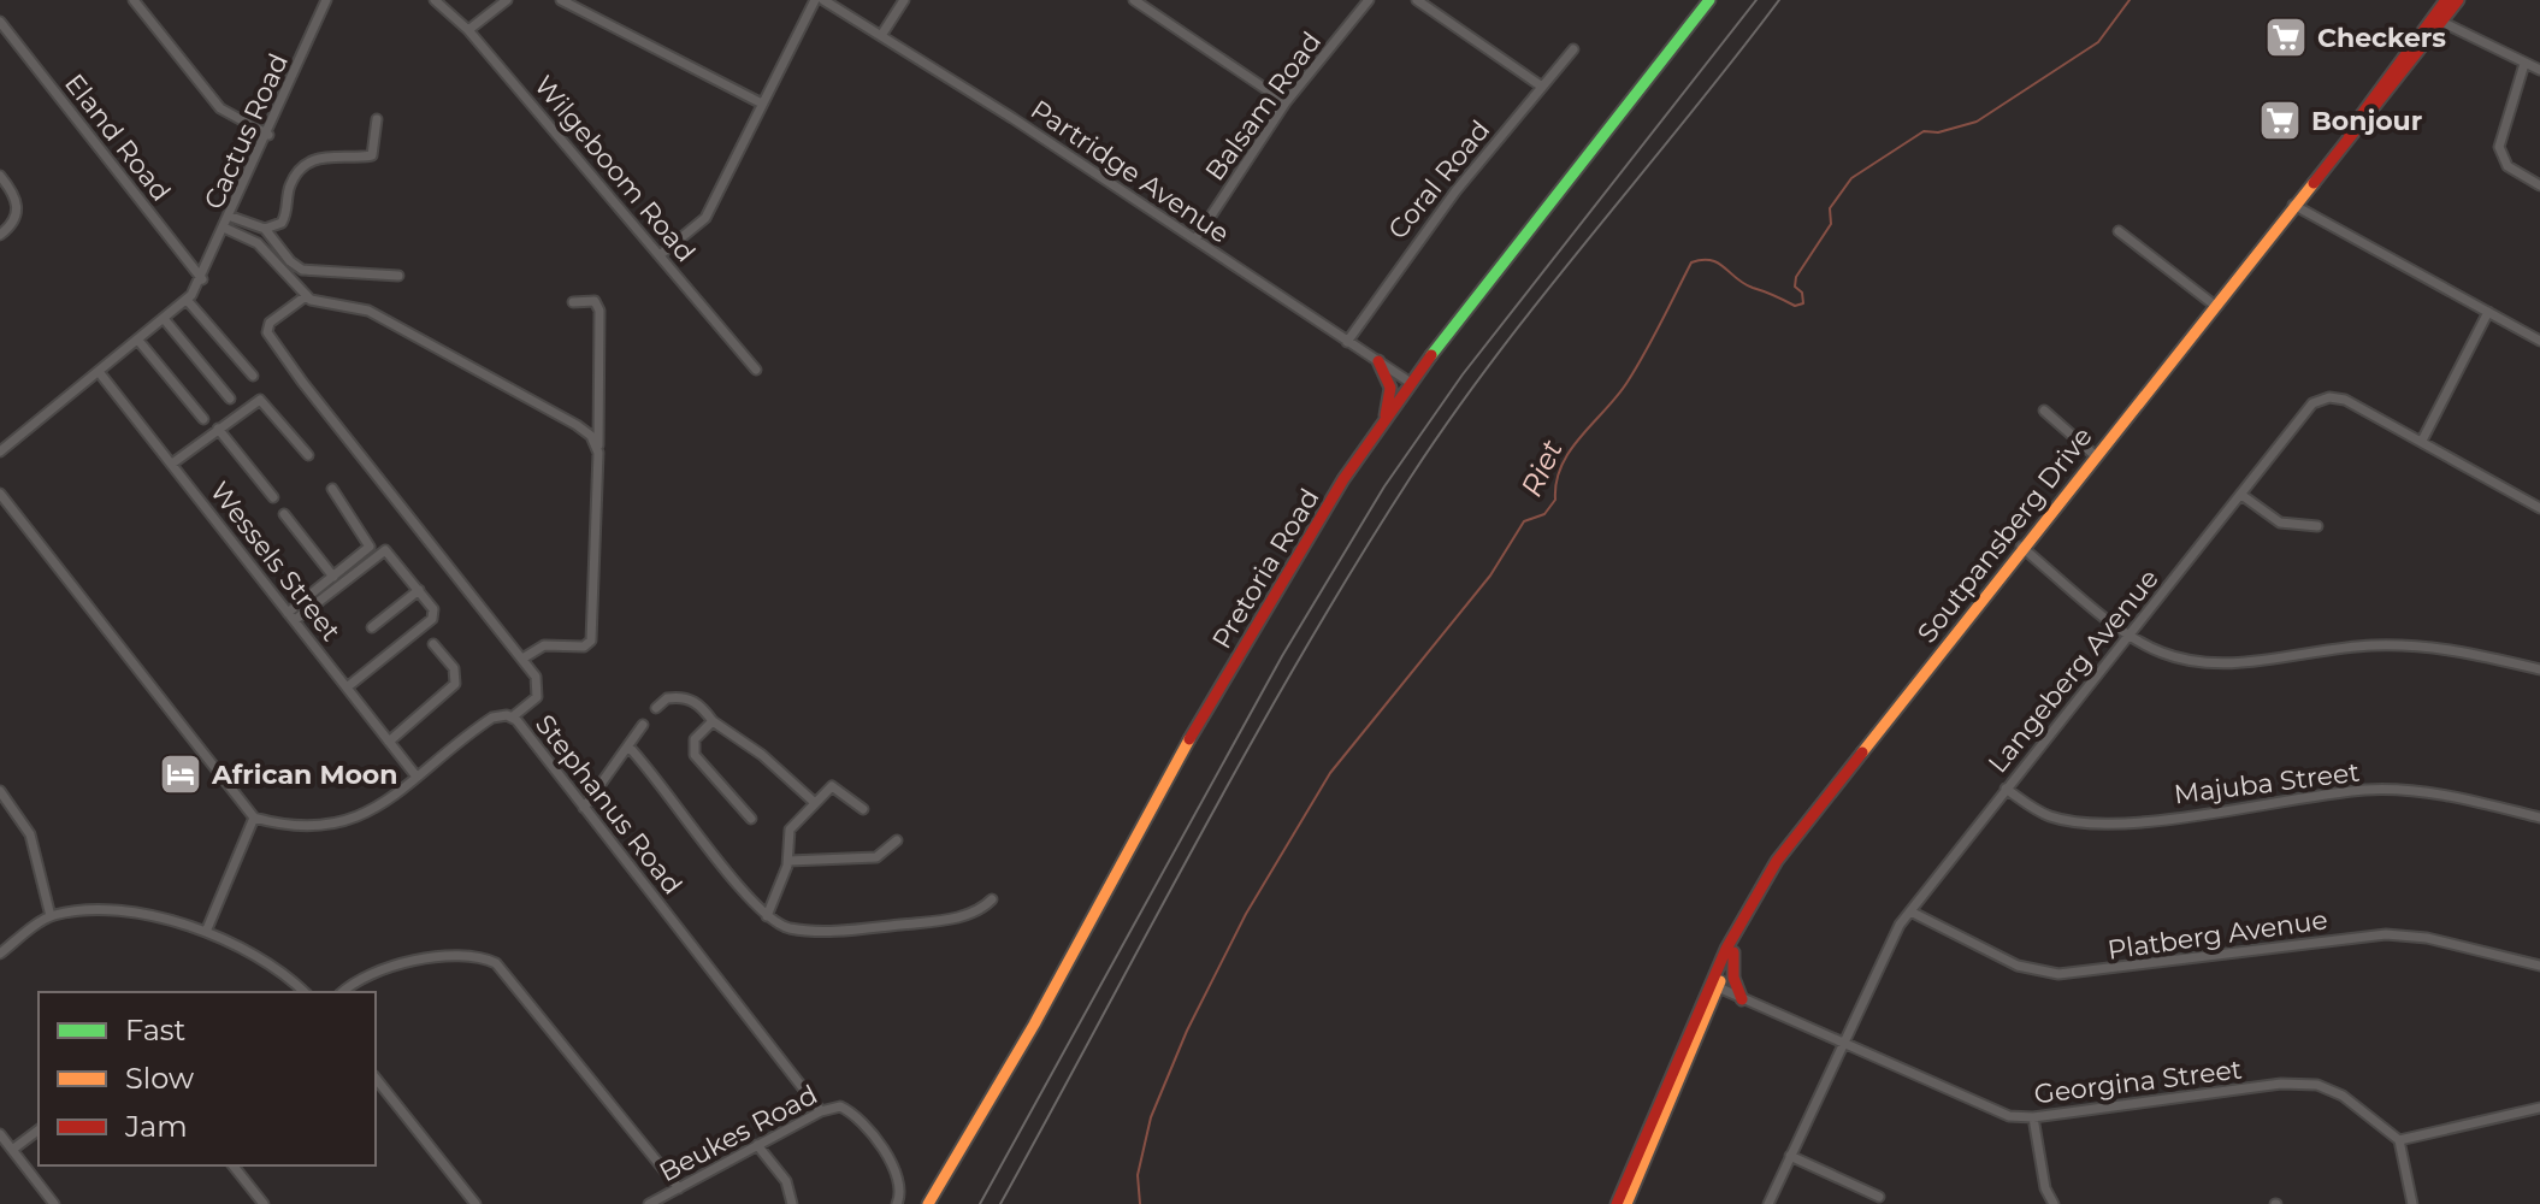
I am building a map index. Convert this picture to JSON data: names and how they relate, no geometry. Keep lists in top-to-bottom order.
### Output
{
  "streets": {
    "street": [
      "Balsam Road",
      "Cactus Road",
      "Eland Road",
      "Wilgeboom Road",
      "Partridge Avenue",
      "Coral Road",
      "Soutpansberg Drive",
      "Wessels Street",
      "Pretoria Road",
      "Langeberg Avenue",
      "Majuba Street",
      "Stephanus Road",
      "Platberg Avenue",
      "Georgina Street",
      "Beukes Road"
    ]
  },
  "crossings": [
    ["Balsam Road", "Partridge Avenue"],
    ["Cactus Road", "Eland Road"],
    ["Cactus Road", "Wessels Street"],
    ["Partridge Avenue", "Coral Road"],
    ["Partridge Avenue", "Pretoria Road"],
    ["Soutpansberg Drive", "Georgina Street"],
    ["Wessels Street", "Stephanus Road"],
    ["Langeberg Avenue", "Majuba Street"],
    ["Langeberg Avenue", "Platberg Avenue"],
    ["Langeberg Avenue", "Georgina Street"],
    ["Stephanus Road", "Beukes Road"]
  ],
  "water": ["Riet"],
  "places": {
    "supermarket": ["Checkers", "Bonjour"],
    "hotel": ["African Moon"]
  },
  "legend": ["Fast", "Slow", "Jam"]
}
